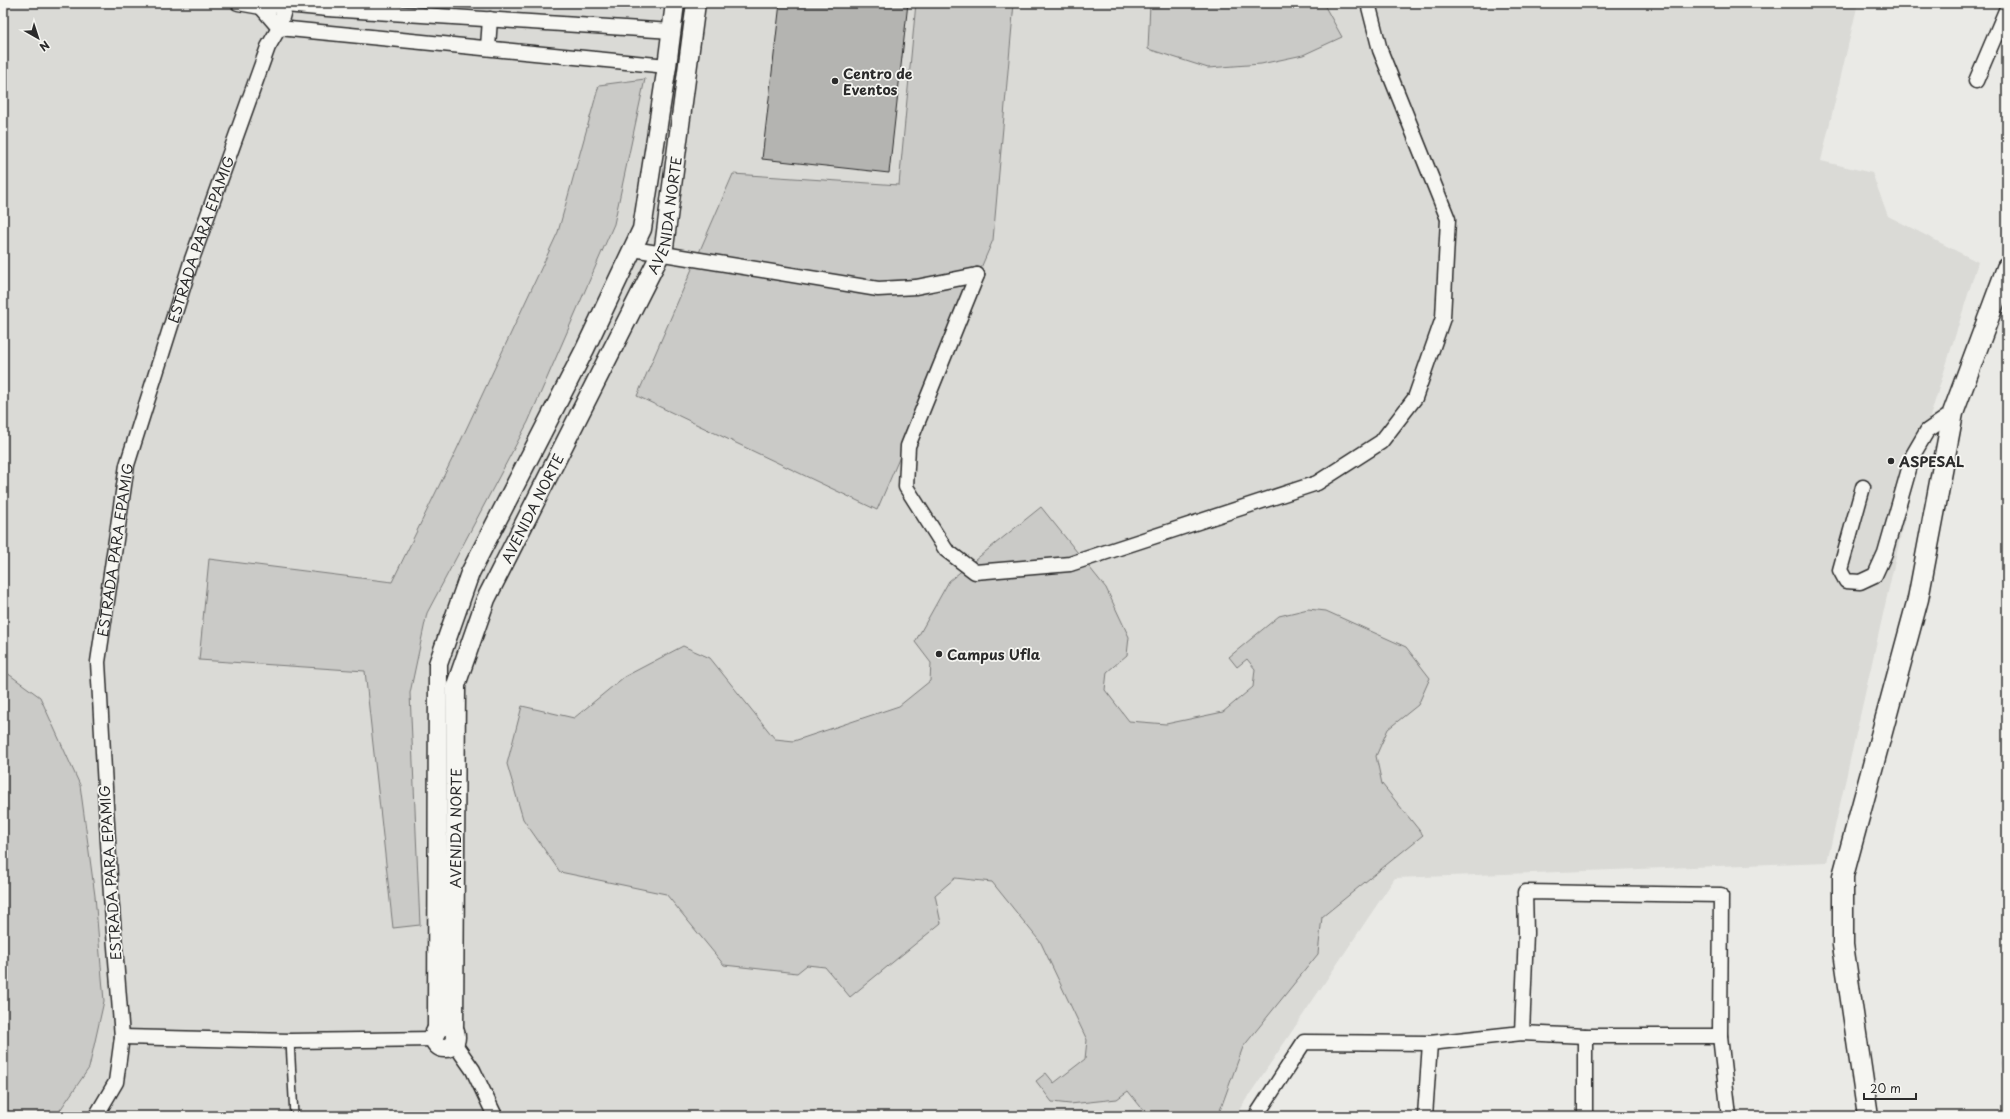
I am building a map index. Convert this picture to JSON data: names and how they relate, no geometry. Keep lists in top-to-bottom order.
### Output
{
  "streets": {
    "street": ["AVENIDA NORTE", "ESTRADA PARA EPAMIG"]
  },
  "places": ["Centro de Eventos", "ASPESAL", "Campus Ufla"],
  "scale_bar": "20 m",
  "north": "bottom right"
}
